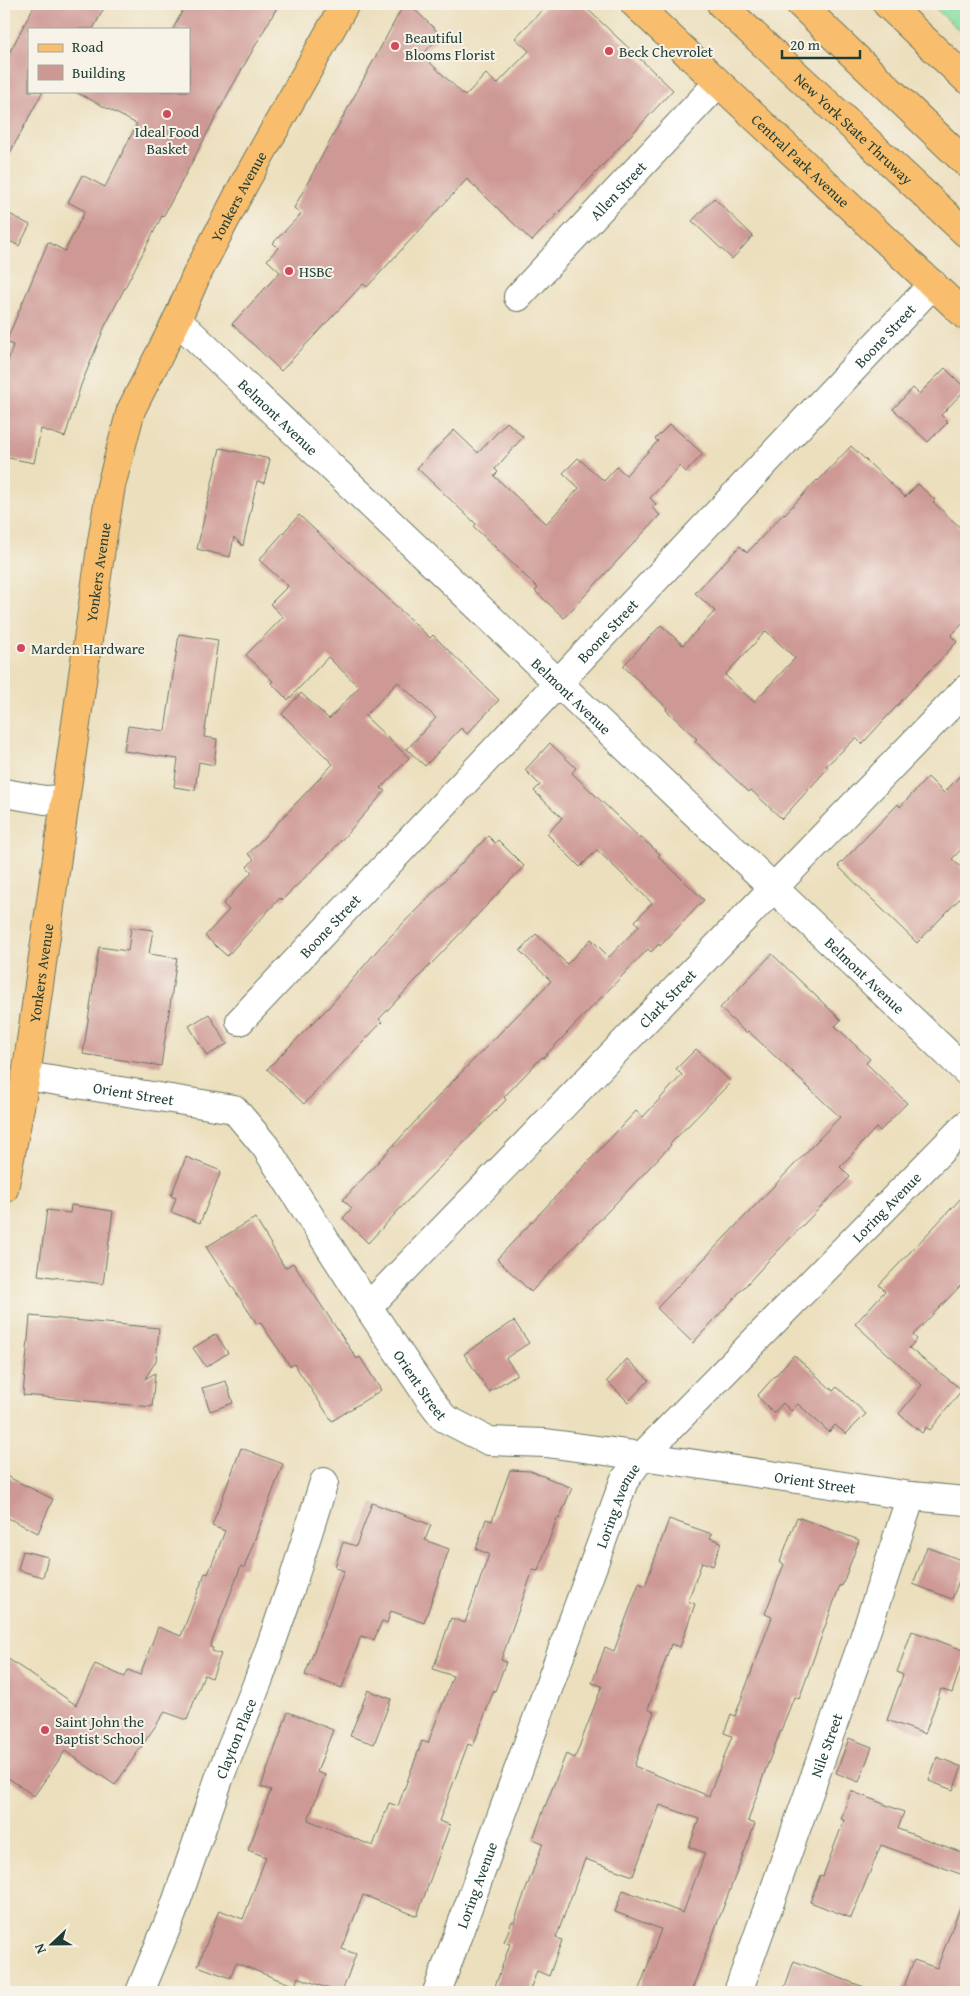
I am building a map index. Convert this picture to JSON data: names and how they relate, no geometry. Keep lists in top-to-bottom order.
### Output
{
  "streets": {
    "main road": ["New York State Thruway", "Central Park Avenue", "Yonkers Avenue"],
    "street": [
      "Allen Street",
      "Boone Street",
      "Belmont Avenue",
      "Clark Street",
      "Orient Street",
      "Loring Avenue",
      "Clayton Place",
      "Nile Street"
    ]
  },
  "crossings": [
    ["Central Park Avenue", "Allen Street"],
    ["Central Park Avenue", "Boone Street"],
    ["Yonkers Avenue", "Belmont Avenue"],
    ["Yonkers Avenue", "Orient Street"],
    ["Boone Street", "Belmont Avenue"],
    ["Belmont Avenue", "Clark Street"],
    ["Clark Street", "Orient Street"],
    ["Orient Street", "Loring Avenue"],
    ["Orient Street", "Nile Street"]
  ],
  "places": [
    "Beautiful Blooms Florist",
    "Beck Chevrolet",
    "Ideal Food Basket",
    "HSBC",
    "Marden Hardware",
    "Saint John the Baptist School"
  ],
  "legend": ["Road", "Building"],
  "scale_bar": "20 m",
  "north": "left"
}
